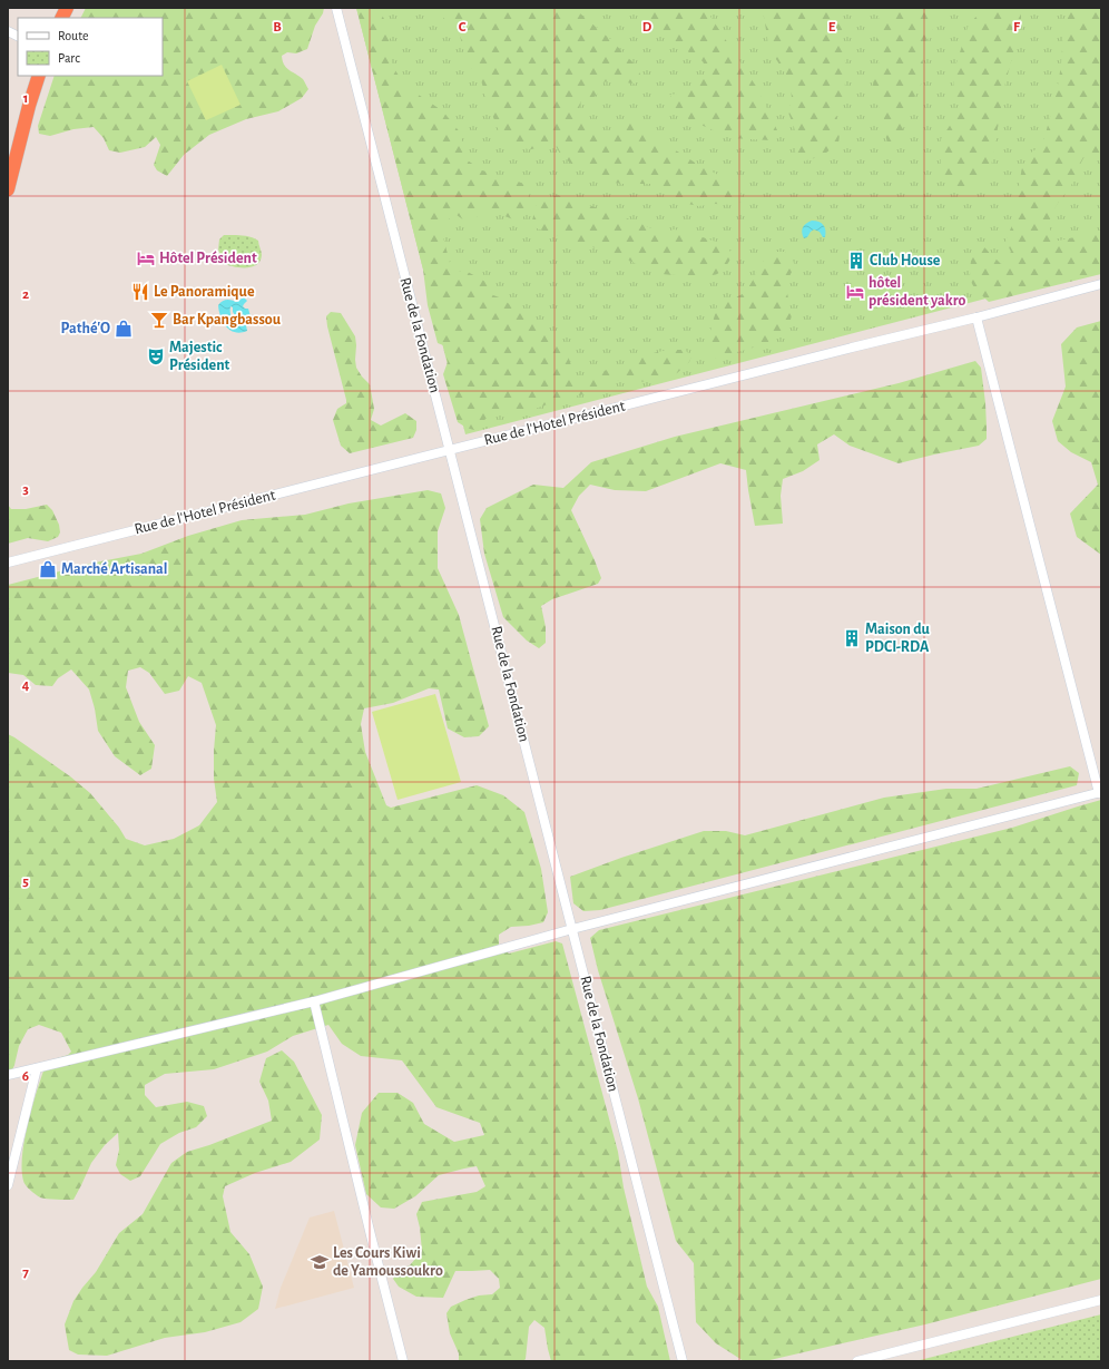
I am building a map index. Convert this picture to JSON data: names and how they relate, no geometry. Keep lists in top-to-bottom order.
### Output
{
  "streets": {
    "street": ["Rue de la Fondation", "Rue de l'Hotel Président"]
  },
  "crossings": [
    ["Rue de la Fondation", "Rue de l'Hotel Président"]
  ],
  "places": {
    "hotel": ["Hôtel Président", "hôtel président yakro"],
    "building": ["Club House", "Maison du PDCI-RDA"],
    "restaurant": ["Le Panoramique"],
    "bar": ["Bar Kpangbassou"],
    "shop": ["Pathé'O", "Marché Artisanal"],
    "theatre": ["Majestic Président"],
    "school or university": ["Les Cours Kiwi de Yamoussoukro"]
  },
  "legend": ["Route", "Parc"],
  "grid": {
    "columns": [
      "B",
      "C",
      "D",
      "E",
      "F"
    ],
    "rows": [
      "1",
      "2",
      "3",
      "4",
      "5",
      "6",
      "7"
    ]
  }
}
